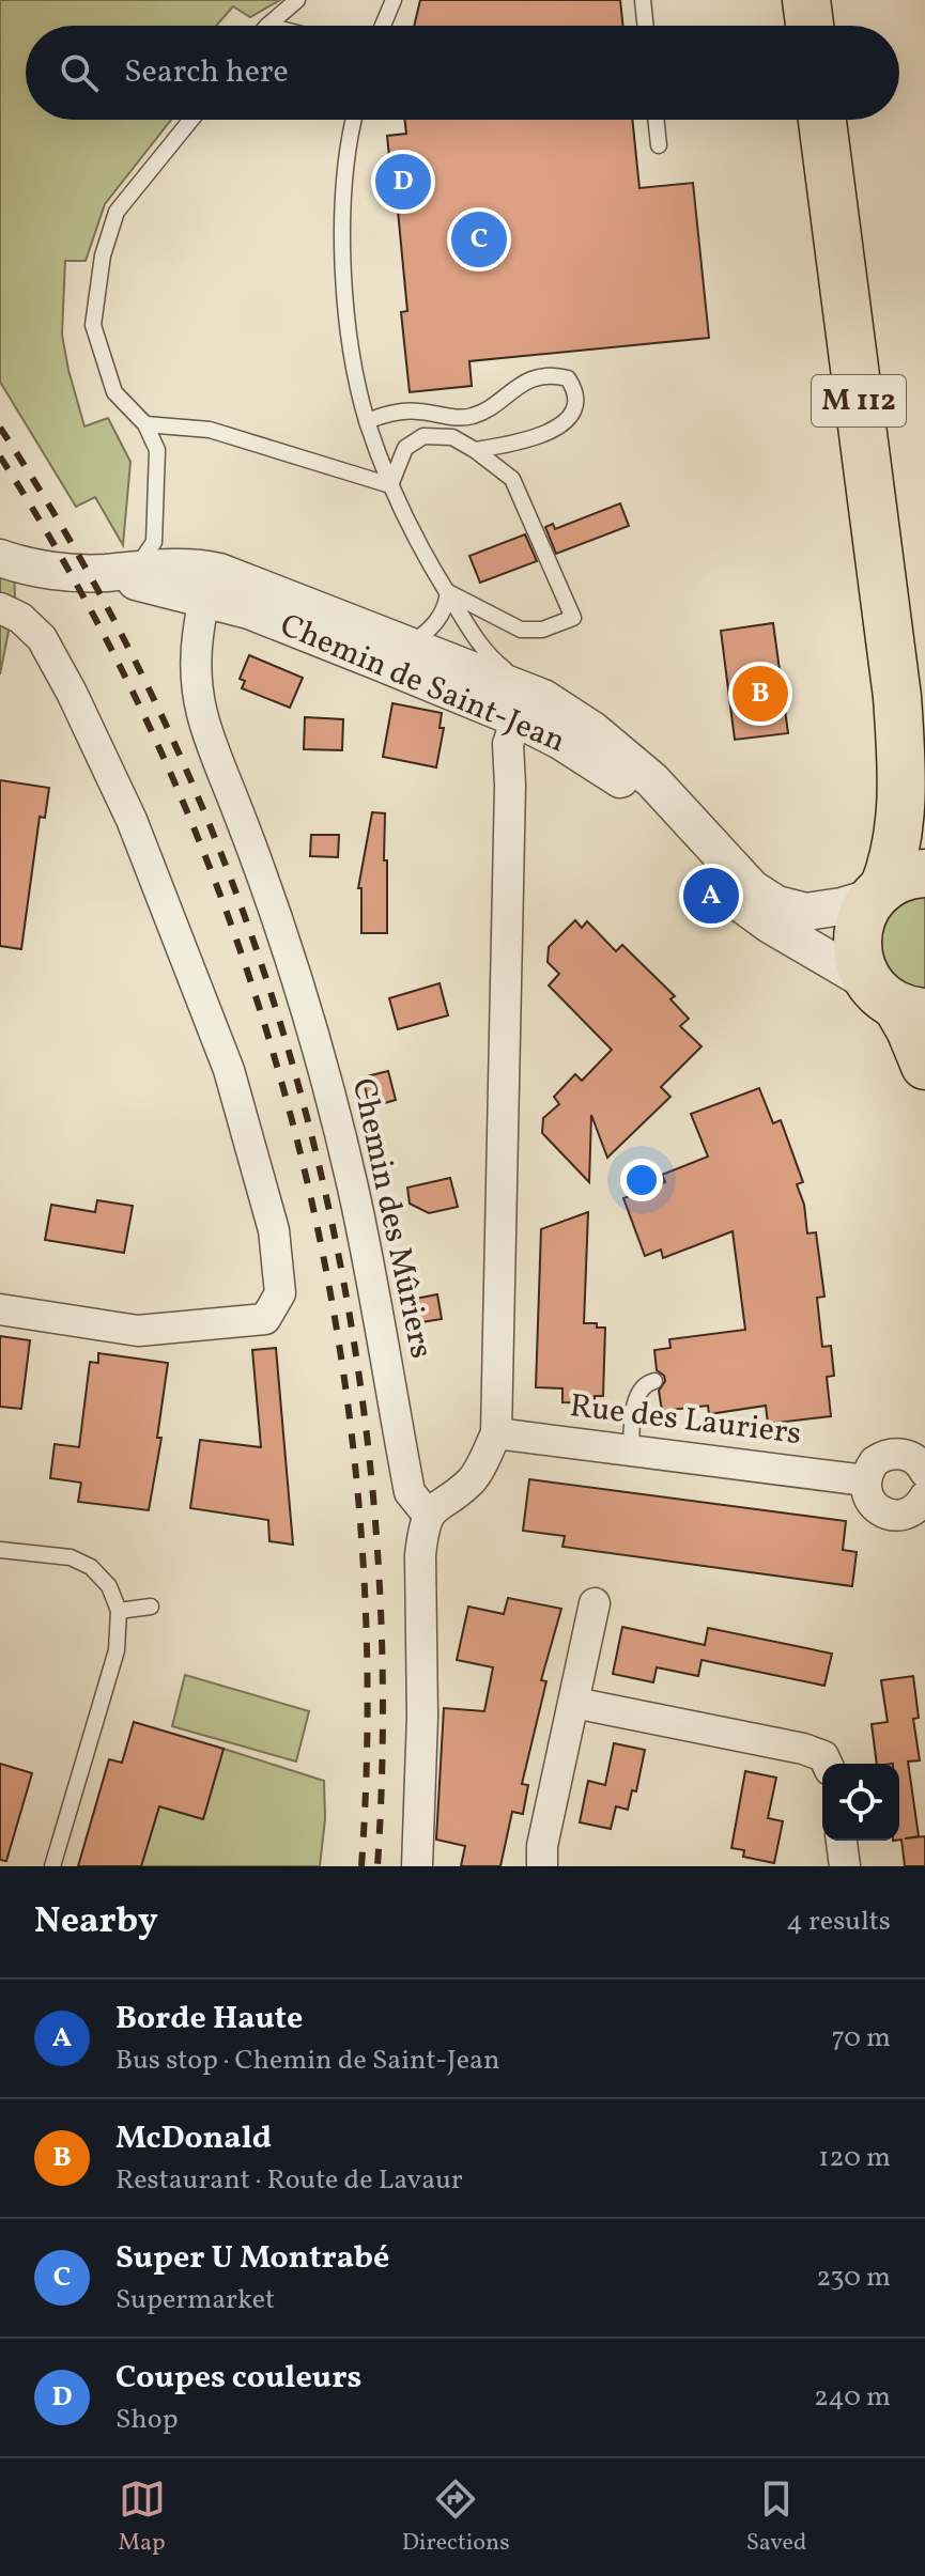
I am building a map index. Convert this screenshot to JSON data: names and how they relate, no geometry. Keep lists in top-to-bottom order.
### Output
{
  "streets": {
    "main road": ["M 112"],
    "street": ["Chemin de Saint-Jean", "Chemin des Mûriers", "Rue des Lauriers"]
  },
  "crossings": [
    ["M 112", "Chemin de Saint-Jean"],
    ["Chemin de Saint-Jean", "Chemin des Mûriers"]
  ],
  "page": {
    "search": "Search here",
    "pins": [
      "D",
      "C",
      "B",
      "A"
    ],
    "heading": ["Nearby", "4 results"],
    "list": [
      {
        "mark": "A",
        "name": "Borde Haute",
        "note": "Bus stop · Chemin de Saint-Jean",
        "value": "70 m"
      },
      {
        "mark": "B",
        "name": "McDonald",
        "note": "Restaurant · Route de Lavaur",
        "value": "120 m"
      },
      {
        "mark": "C",
        "name": "Super U Montrabé",
        "note": "Supermarket",
        "value": "230 m"
      },
      {
        "mark": "D",
        "name": "Coupes couleurs",
        "note": "Shop",
        "value": "240 m"
      }
    ],
    "nav": ["Map", "Directions", "Saved"]
  }
}
